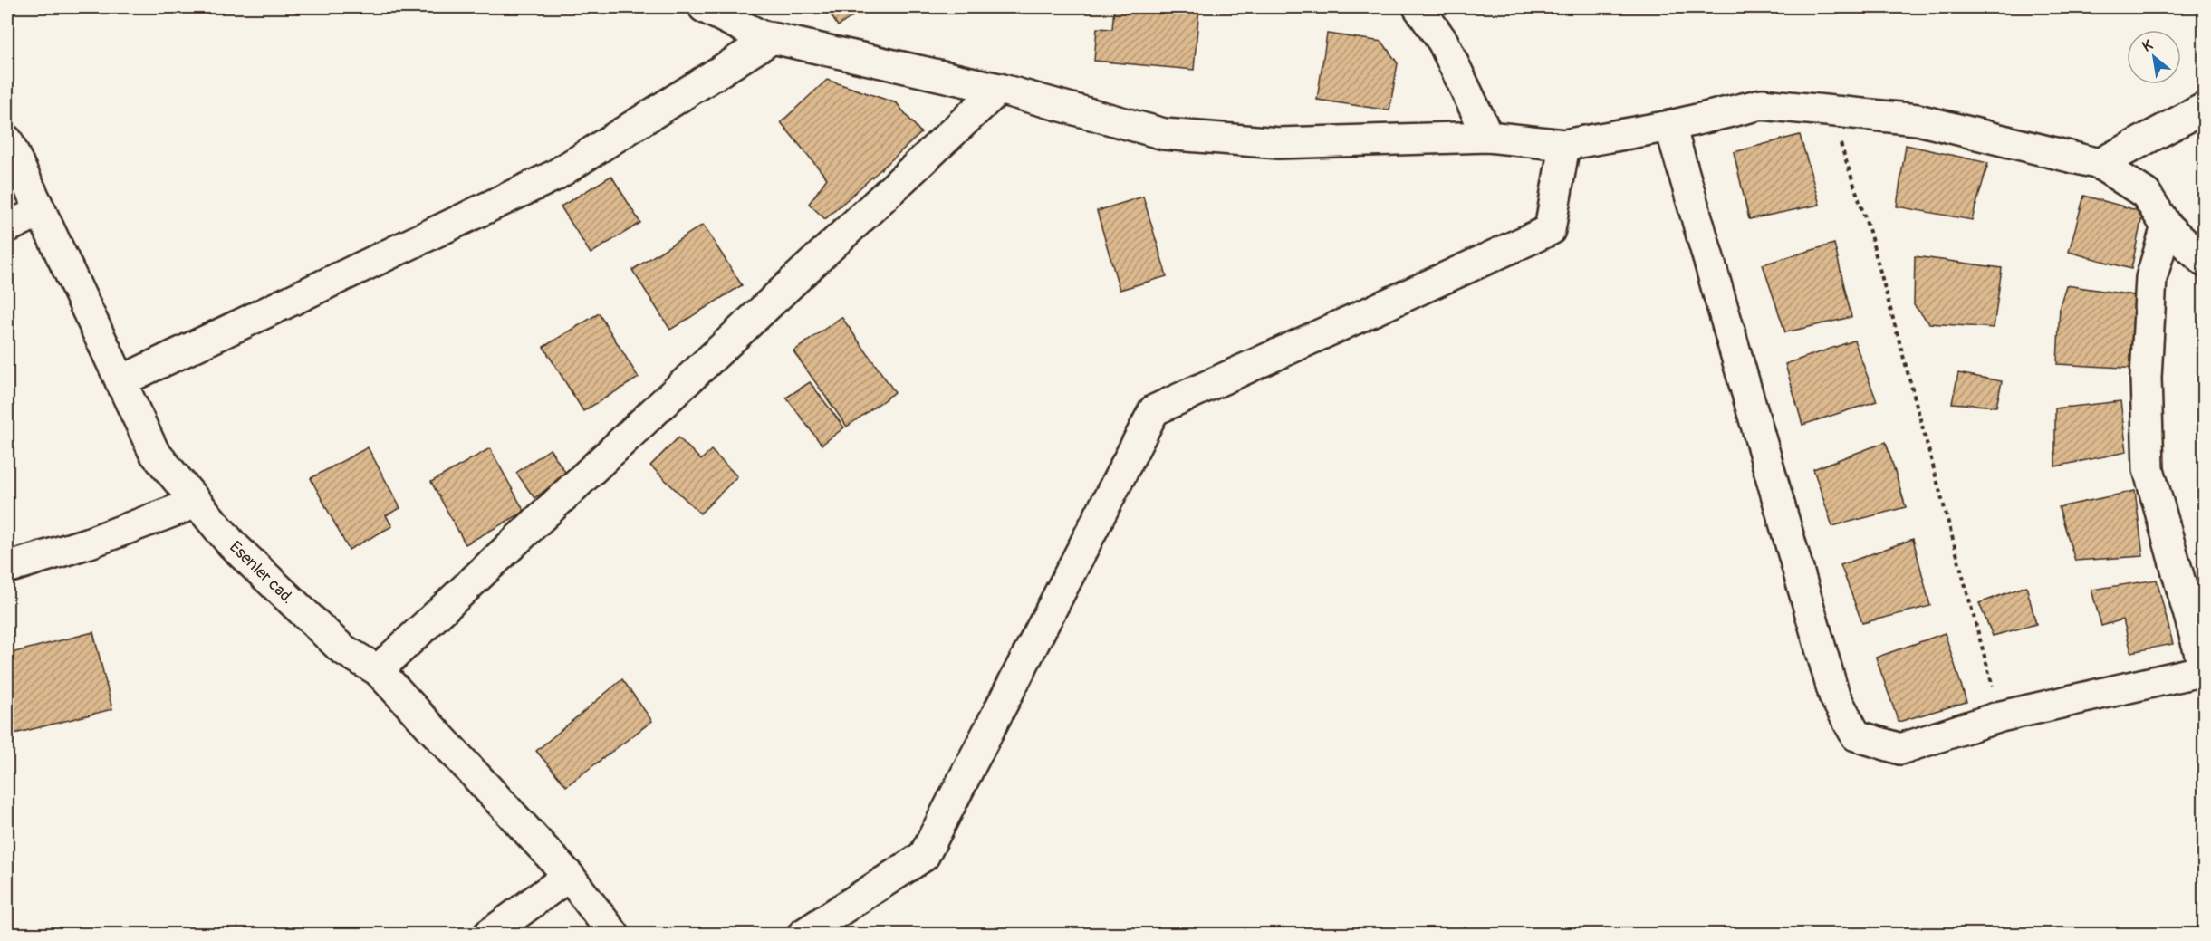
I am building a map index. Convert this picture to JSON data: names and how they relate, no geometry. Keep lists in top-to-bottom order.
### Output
{
  "streets": {
    "street": ["Esenler cad."]
  },
  "north": "top left"
}
